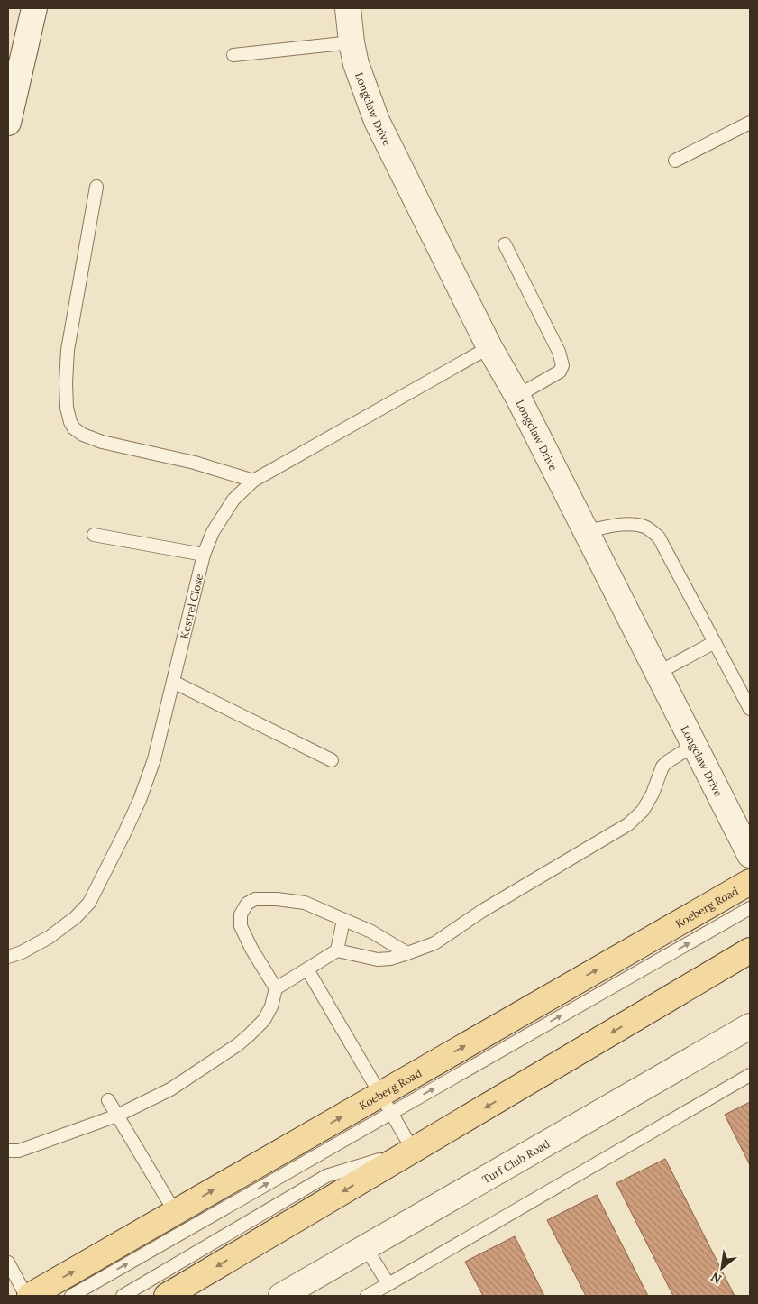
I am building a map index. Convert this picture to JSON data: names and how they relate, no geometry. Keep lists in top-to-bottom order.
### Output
{
  "streets": {
    "main road": ["Koeberg Road"],
    "street": ["Longclaw Drive", "Turf Club Road"],
    "lane": ["Kestrel Close"]
  },
  "crossings": [
    ["Longclaw Drive", "Kestrel Close"]
  ],
  "north": "bottom left"
}
